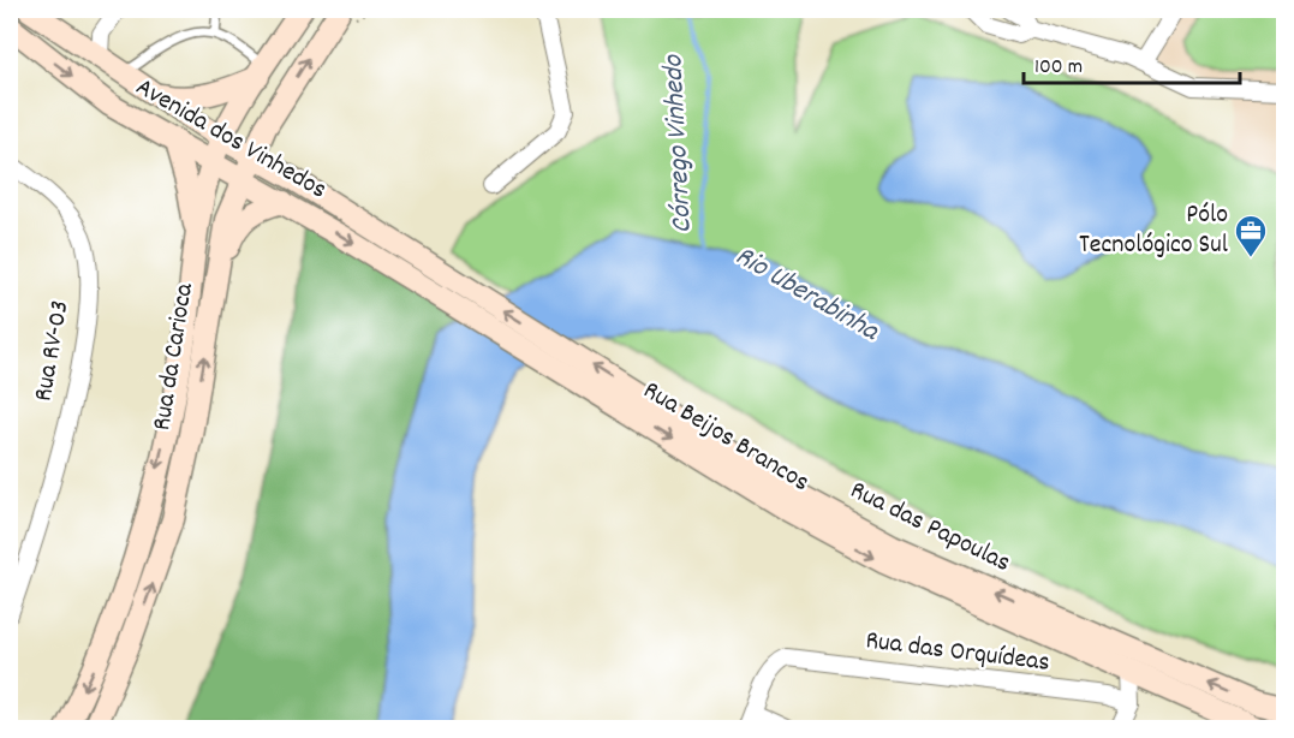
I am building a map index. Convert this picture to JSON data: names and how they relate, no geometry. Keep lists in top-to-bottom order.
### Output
{
  "streets": {
    "main road": [
      "Avenida dos Vinhedos",
      "Rua da Carioca",
      "Rua Beijos Brancos",
      "Rua das Papoulas"
    ],
    "street": ["Rua RV-03", "Rua das Orquídeas"]
  },
  "crossings": [
    ["Avenida dos Vinhedos", "Rua da Carioca"],
    ["Avenida dos Vinhedos", "Rua Beijos Brancos"],
    ["Avenida dos Vinhedos", "Rua das Papoulas"],
    ["Rua Beijos Brancos", "Rua das Papoulas"]
  ],
  "one_way": ["Rua Beijos Brancos", "Rua das Papoulas"],
  "water": ["Córrego Vinhedo", "Rio Uberabinha"],
  "places": {
    "office": ["Pólo Tecnológico Sul"]
  },
  "scale_bar": "100 m"
}
